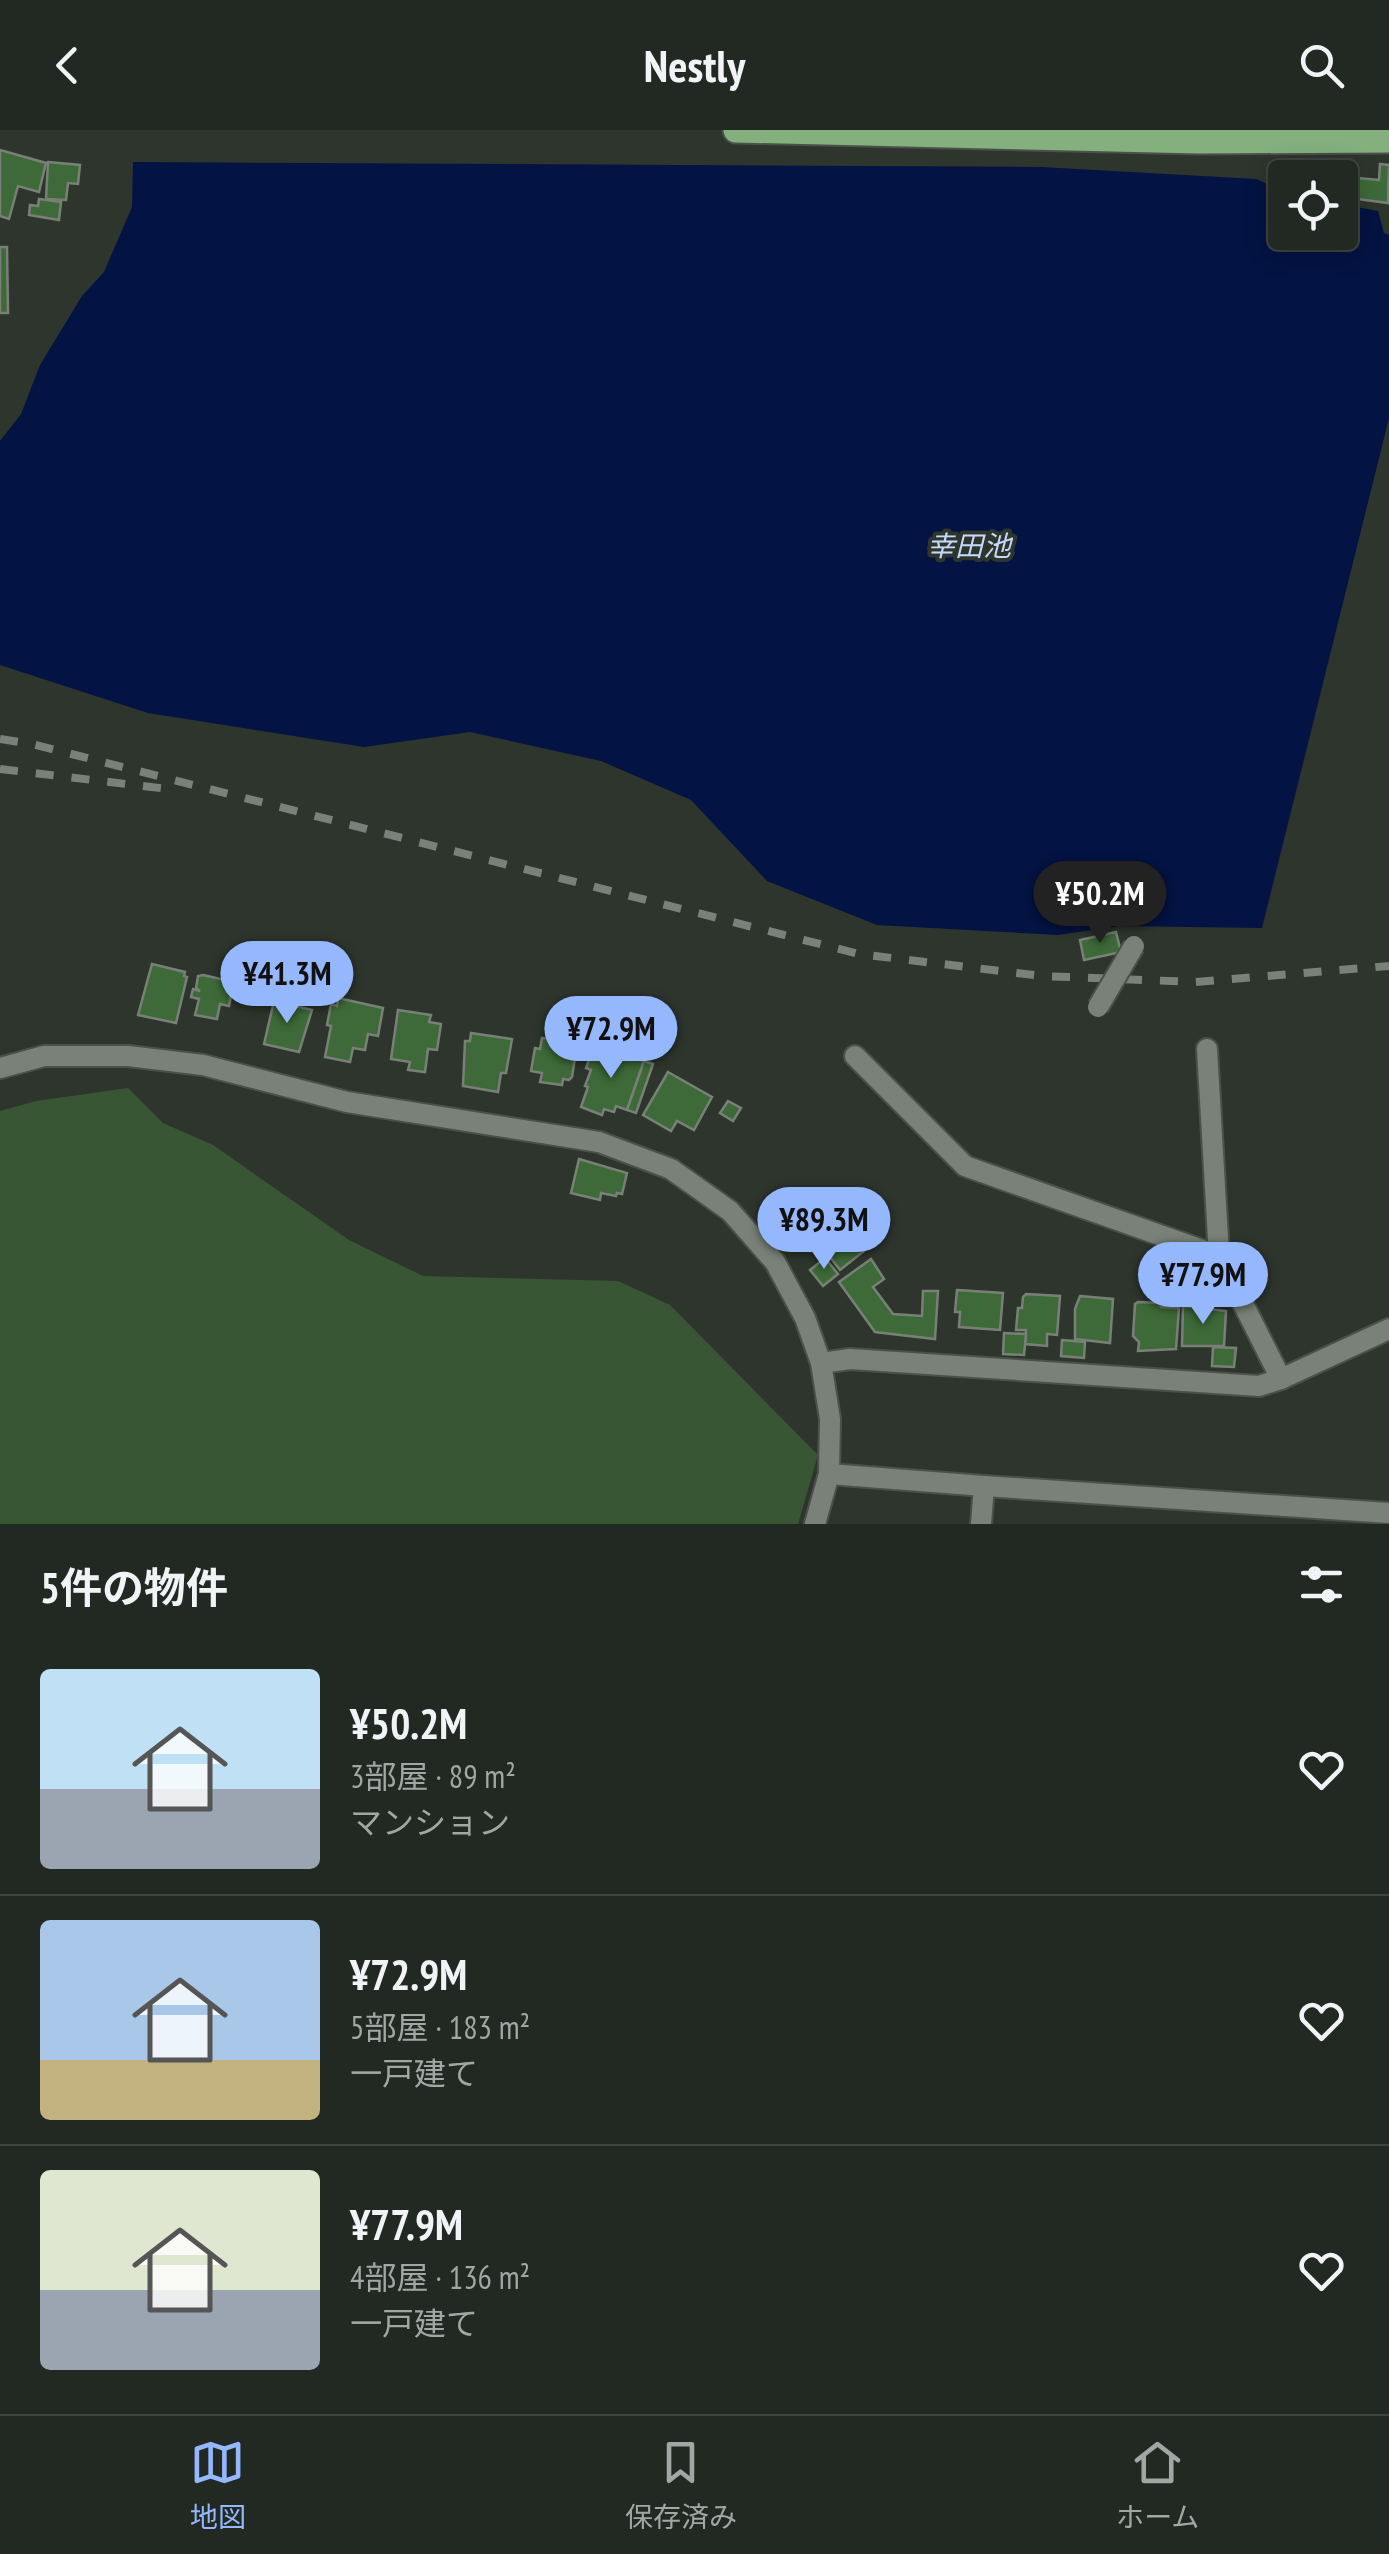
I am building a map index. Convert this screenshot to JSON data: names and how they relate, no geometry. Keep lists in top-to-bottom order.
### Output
{
  "water": ["幸田池"],
  "page": {
    "header": "Nestly",
    "price": [
      "¥50.2M",
      "¥41.3M",
      "¥72.9M",
      "¥89.3M",
      "¥77.9M"
    ],
    "heading": "5件の物件",
    "list": [
      {
        "name": "¥50.2M",
        "note": "3部屋 · 89 m² · マンション"
      },
      {
        "name": "¥72.9M",
        "note": "5部屋 · 183 m² · 一戸建て"
      },
      {
        "name": "¥77.9M",
        "note": "4部屋 · 136 m² · 一戸建て"
      }
    ],
    "tabs": ["地図", "保存済み", "ホーム"]
  }
}
